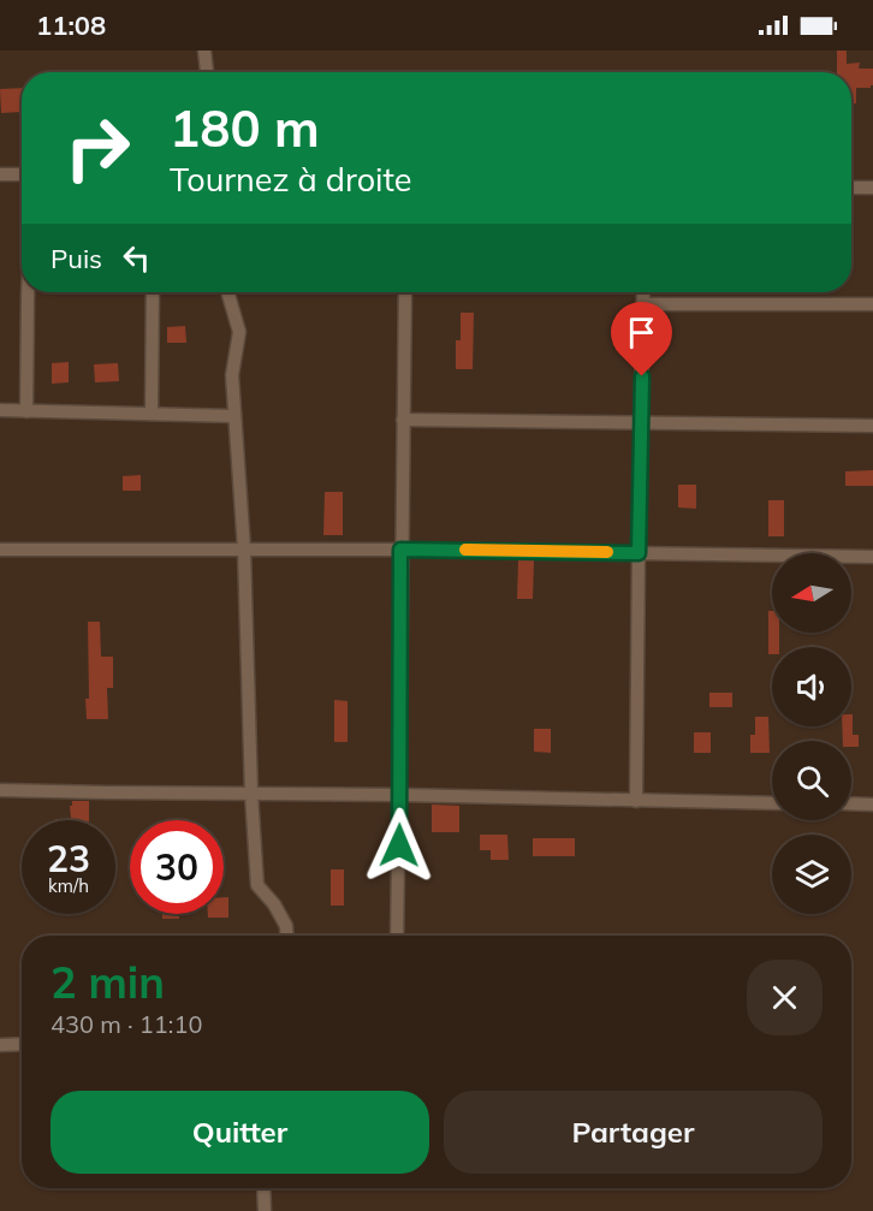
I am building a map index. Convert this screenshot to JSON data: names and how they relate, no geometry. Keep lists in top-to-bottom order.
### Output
{
  "north": "left",
  "page": {
    "status": "11:08",
    "turn": ["180 m", "Tournez à droite"],
    "then": "Puis",
    "speed": "23 km/h",
    "limit": "30",
    "heading": ["2 min", "430 m · 11:10"],
    "buttons": ["Quitter", "Partager"]
  }
}
